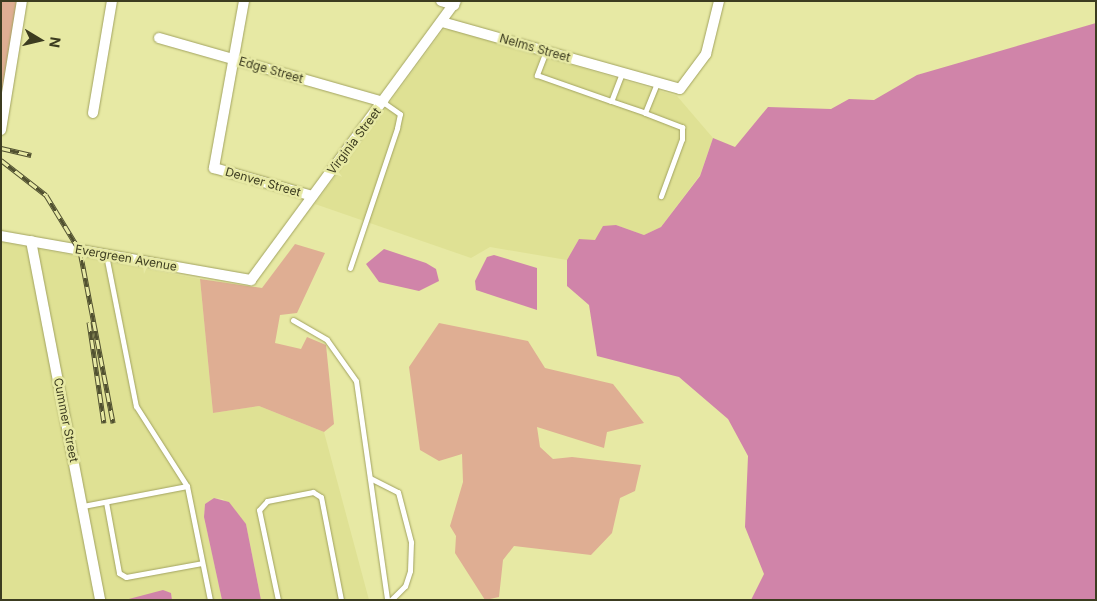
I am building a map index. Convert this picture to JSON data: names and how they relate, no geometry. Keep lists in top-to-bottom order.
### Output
{
  "streets": {
    "street": [
      "Nelms Street",
      "Edge Street",
      "Virginia Street",
      "Denver Street",
      "Evergreen Avenue",
      "Cummer Street"
    ]
  },
  "crossings": [
    ["Nelms Street", "Virginia Street"],
    ["Edge Street", "Virginia Street"],
    ["Edge Street", "Denver Street"],
    ["Virginia Street", "Denver Street"],
    ["Virginia Street", "Evergreen Avenue"],
    ["Evergreen Avenue", "Cummer Street"]
  ],
  "north": "right"
}
